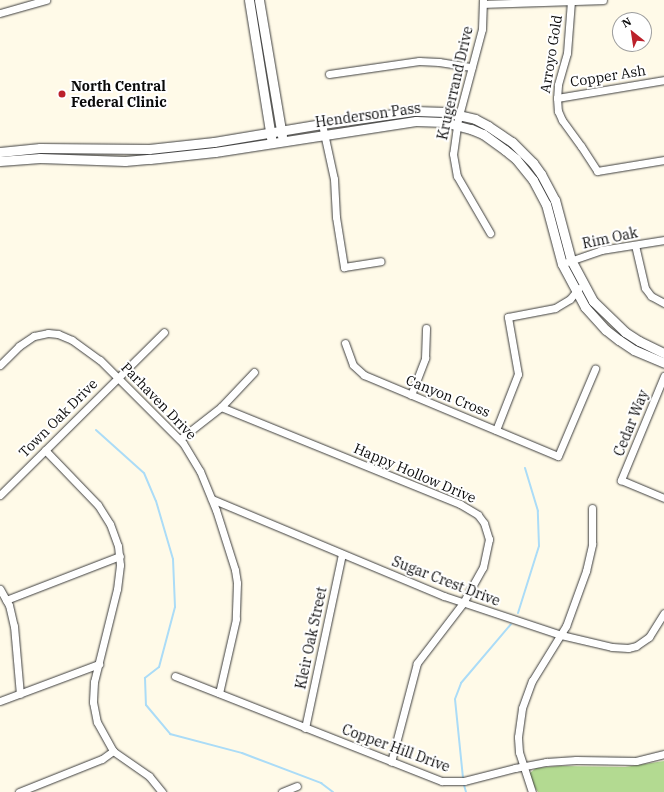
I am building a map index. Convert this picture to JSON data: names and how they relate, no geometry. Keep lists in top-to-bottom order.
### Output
{
  "streets": {
    "street": [
      "Arroyo Gold",
      "Copper Ash",
      "Krugerrand Drive",
      "Henderson Pass",
      "Rim Oak",
      "Canyon Cross",
      "Parhaven Drive",
      "Town Oak Drive",
      "Cedar Way",
      "Happy Hollow Drive",
      "Sugar Crest Drive",
      "Kleir Oak Street",
      "Copper Hill Drive"
    ]
  },
  "crossings": [
    ["Arroyo Gold", "Copper Ash"],
    ["Krugerrand Drive", "Henderson Pass"],
    ["Henderson Pass", "Rim Oak"],
    ["Parhaven Drive", "Town Oak Drive"],
    ["Parhaven Drive", "Sugar Crest Drive"],
    ["Parhaven Drive", "Copper Hill Drive"],
    ["Happy Hollow Drive", "Sugar Crest Drive"],
    ["Happy Hollow Drive", "Copper Hill Drive"],
    ["Sugar Crest Drive", "Kleir Oak Street"],
    ["Kleir Oak Street", "Copper Hill Drive"]
  ],
  "places": ["North Central Federal Clinic"],
  "north": "top left"
}
